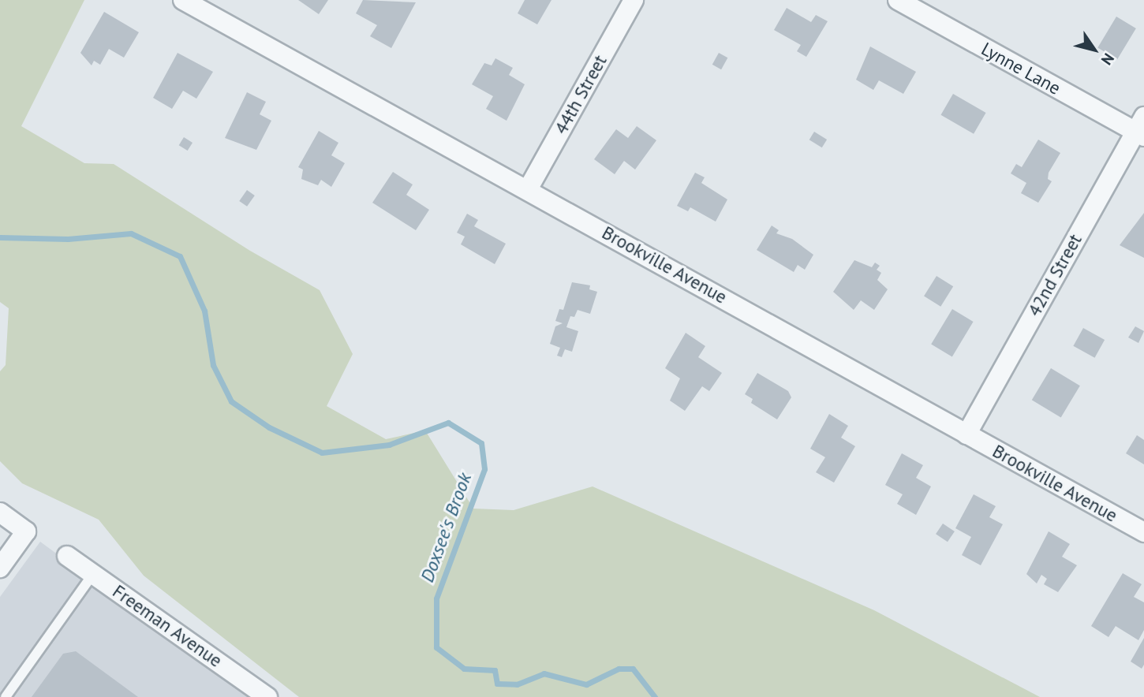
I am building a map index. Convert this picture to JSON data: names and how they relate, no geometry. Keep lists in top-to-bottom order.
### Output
{
  "streets": {
    "street": [
      "Lynne Lane",
      "44th Street",
      "Brookville Avenue",
      "42nd Street",
      "Freeman Avenue"
    ]
  },
  "crossings": [
    ["Lynne Lane", "42nd Street"],
    ["44th Street", "Brookville Avenue"],
    ["Brookville Avenue", "42nd Street"]
  ],
  "water": ["Doxsee's Brook"],
  "north": "bottom right"
}
